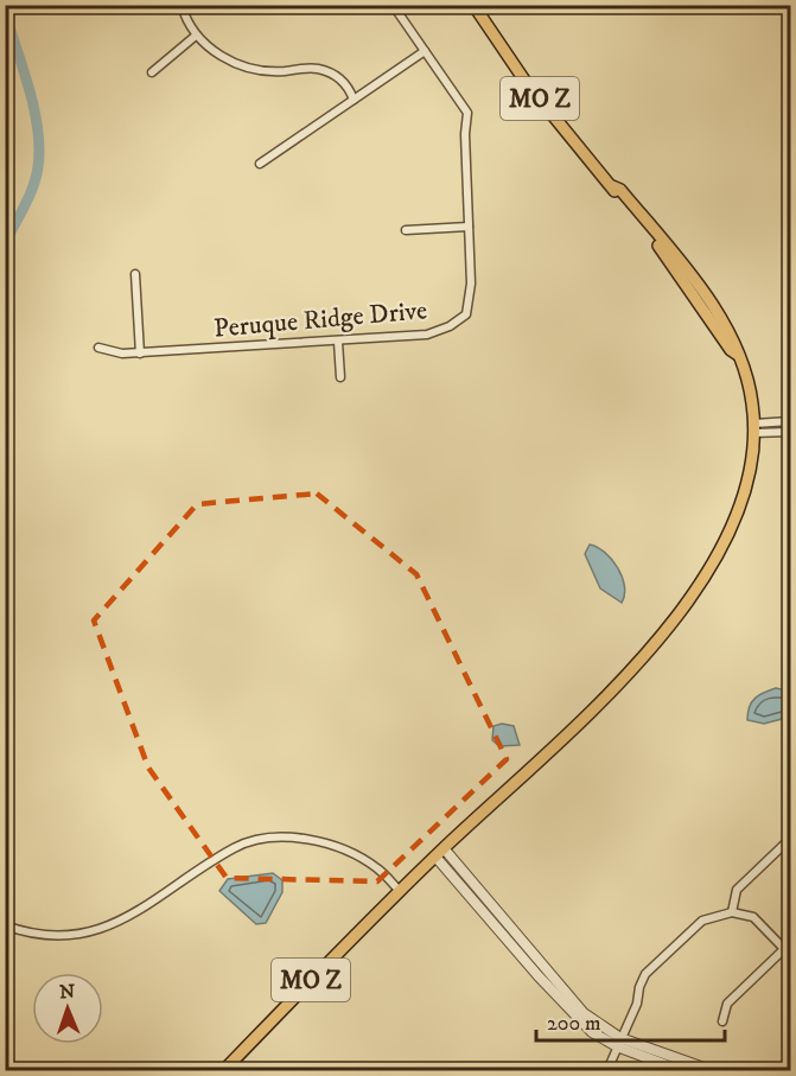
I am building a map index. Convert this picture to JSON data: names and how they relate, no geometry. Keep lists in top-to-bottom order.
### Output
{
  "streets": {
    "main road": ["MO Z"],
    "street": ["Peruque Ridge Drive"]
  },
  "scale_bar": "200 m",
  "north": "top"
}
